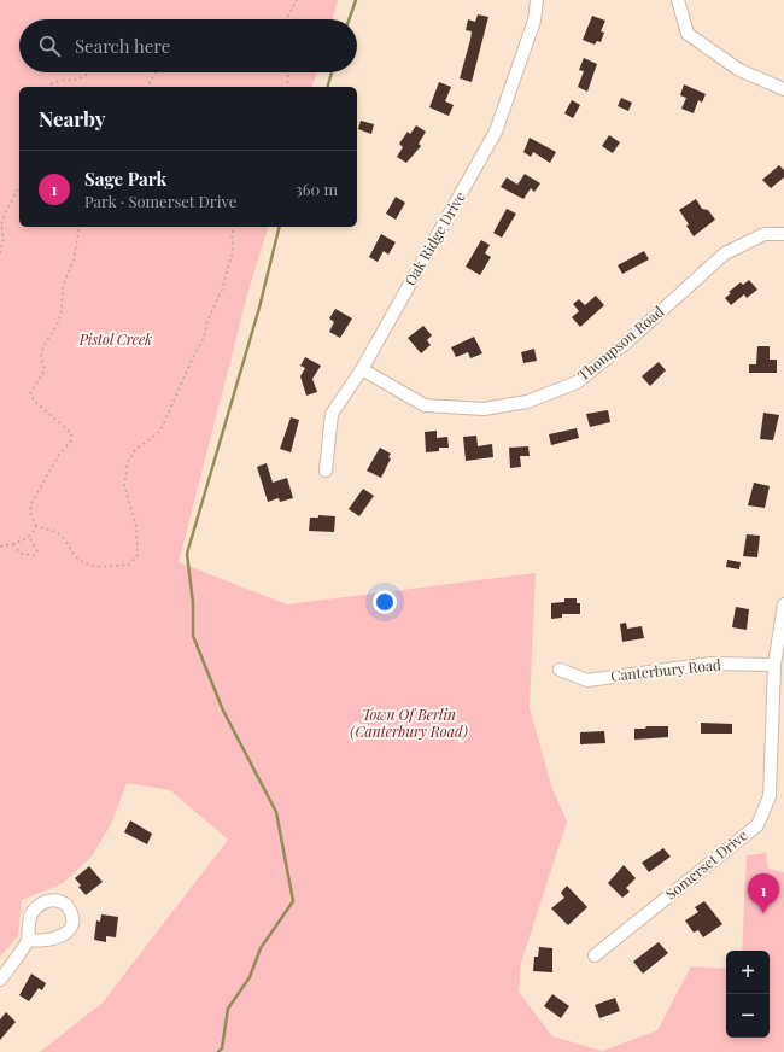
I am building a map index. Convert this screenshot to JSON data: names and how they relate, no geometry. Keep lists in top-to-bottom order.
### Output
{
  "streets": {
    "street": [
      "Oak Ridge Drive",
      "Thompson Road",
      "Canterbury Road",
      "Somerset Drive"
    ]
  },
  "crossings": [
    ["Oak Ridge Drive", "Thompson Road"],
    ["Canterbury Road", "Somerset Drive"]
  ],
  "parks": ["Pistol Creek", "Town Of Berlin (Canterbury Road)"],
  "page": {
    "search": "Search here",
    "heading": "Nearby",
    "list": [
      {
        "mark": "1",
        "name": "Sage Park",
        "note": "Park · Somerset Drive",
        "value": "360 m"
      }
    ],
    "pins": "1",
    "map_buttons": ["+", "−"]
  }
}
